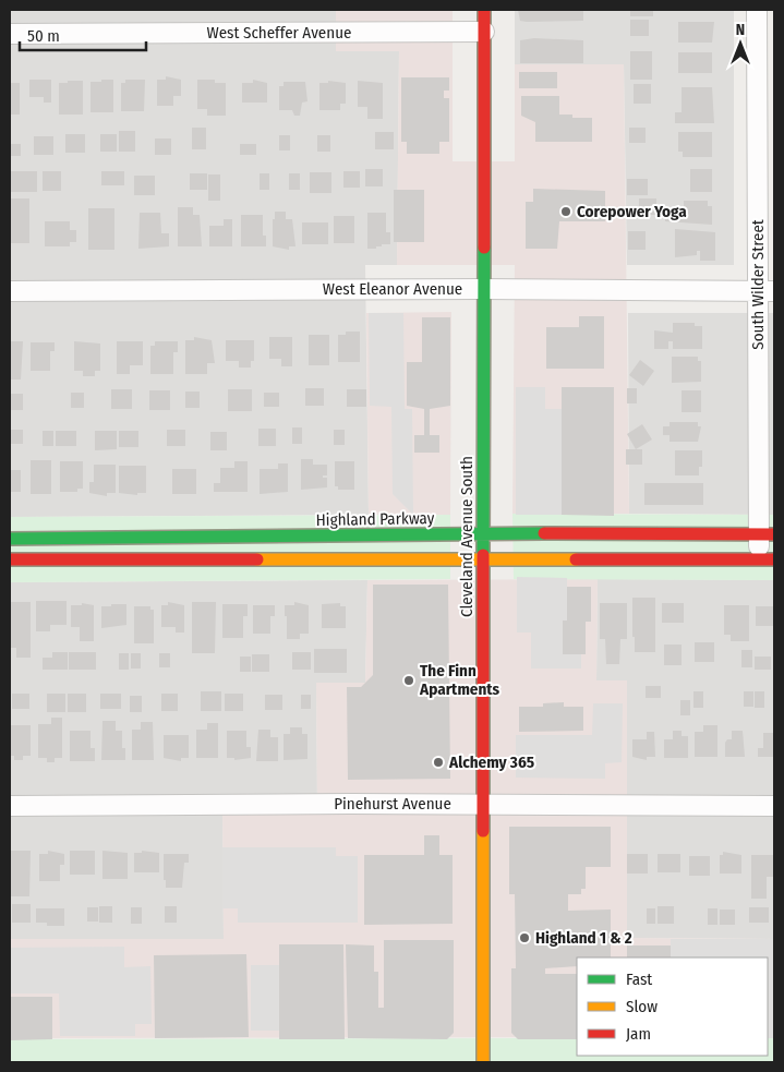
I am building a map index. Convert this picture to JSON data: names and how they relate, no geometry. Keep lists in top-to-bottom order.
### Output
{
  "streets": {
    "street": [
      "West Scheffer Avenue",
      "South Wilder Street",
      "West Eleanor Avenue",
      "Highland Parkway",
      "Cleveland Avenue South",
      "Pinehurst Avenue"
    ]
  },
  "crossings": [
    ["West Scheffer Avenue", "Cleveland Avenue South"],
    ["South Wilder Street", "West Eleanor Avenue"],
    ["South Wilder Street", "Highland Parkway"],
    ["West Eleanor Avenue", "Cleveland Avenue South"],
    ["Highland Parkway", "Cleveland Avenue South"],
    ["Cleveland Avenue South", "Pinehurst Avenue"]
  ],
  "places": [
    "Corepower Yoga",
    "The Finn Apartments",
    "Alchemy 365",
    "Highland 1 & 2"
  ],
  "legend": ["Fast", "Slow", "Jam"],
  "scale_bar": "50 m",
  "north": "top"
}
